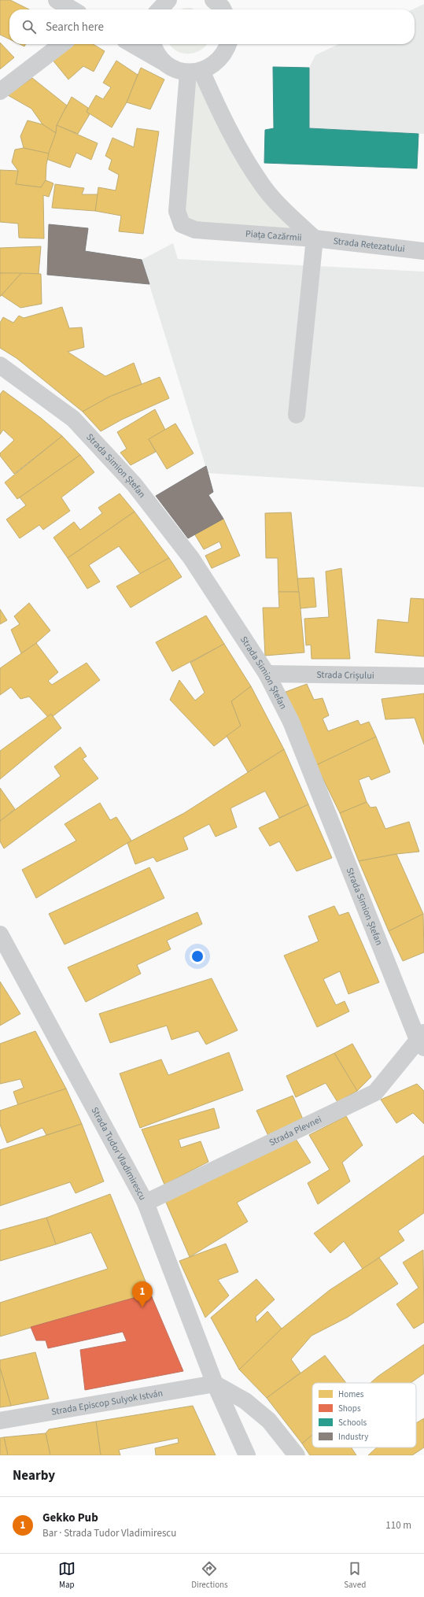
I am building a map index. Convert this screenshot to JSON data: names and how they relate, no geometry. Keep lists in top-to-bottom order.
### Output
{
  "streets": {
    "street": [
      "Piața Cazărmii",
      "Strada Retezatului",
      "Strada Simion Ștefan",
      "Strada Crișului",
      "Strada Plevnei",
      "Strada Tudor Vladimirescu",
      "Strada Episcop Sulyok István"
    ]
  },
  "crossings": [
    ["Piața Cazărmii", "Strada Retezatului"],
    ["Strada Simion Ștefan", "Strada Crișului"],
    ["Strada Simion Ștefan", "Strada Plevnei"],
    ["Strada Plevnei", "Strada Tudor Vladimirescu"],
    ["Strada Tudor Vladimirescu", "Strada Episcop Sulyok István"]
  ],
  "legend": [
    "Homes",
    "Shops",
    "Schools",
    "Industry"
  ],
  "page": {
    "search": "Search here",
    "pins": "1",
    "heading": "Nearby",
    "list": [
      {
        "mark": "1",
        "name": "Gekko Pub",
        "note": "Bar · Strada Tudor Vladimirescu",
        "value": "110 m"
      }
    ],
    "nav": ["Map", "Directions", "Saved"]
  }
}
